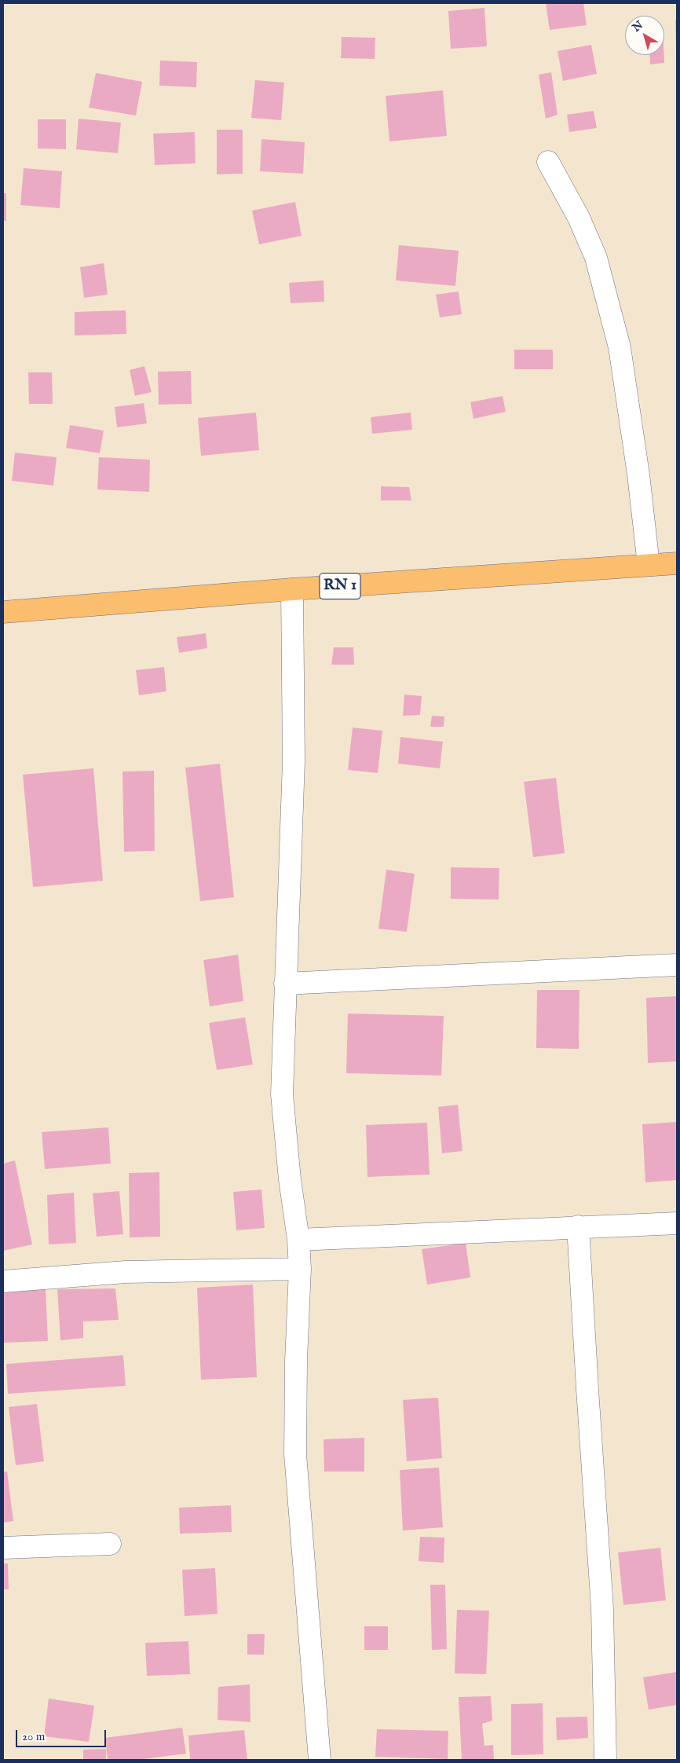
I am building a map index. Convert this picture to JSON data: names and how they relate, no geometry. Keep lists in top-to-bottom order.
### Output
{
  "streets": {
    "main road": ["RN 1"]
  },
  "scale_bar": "20 m",
  "north": "top left"
}
